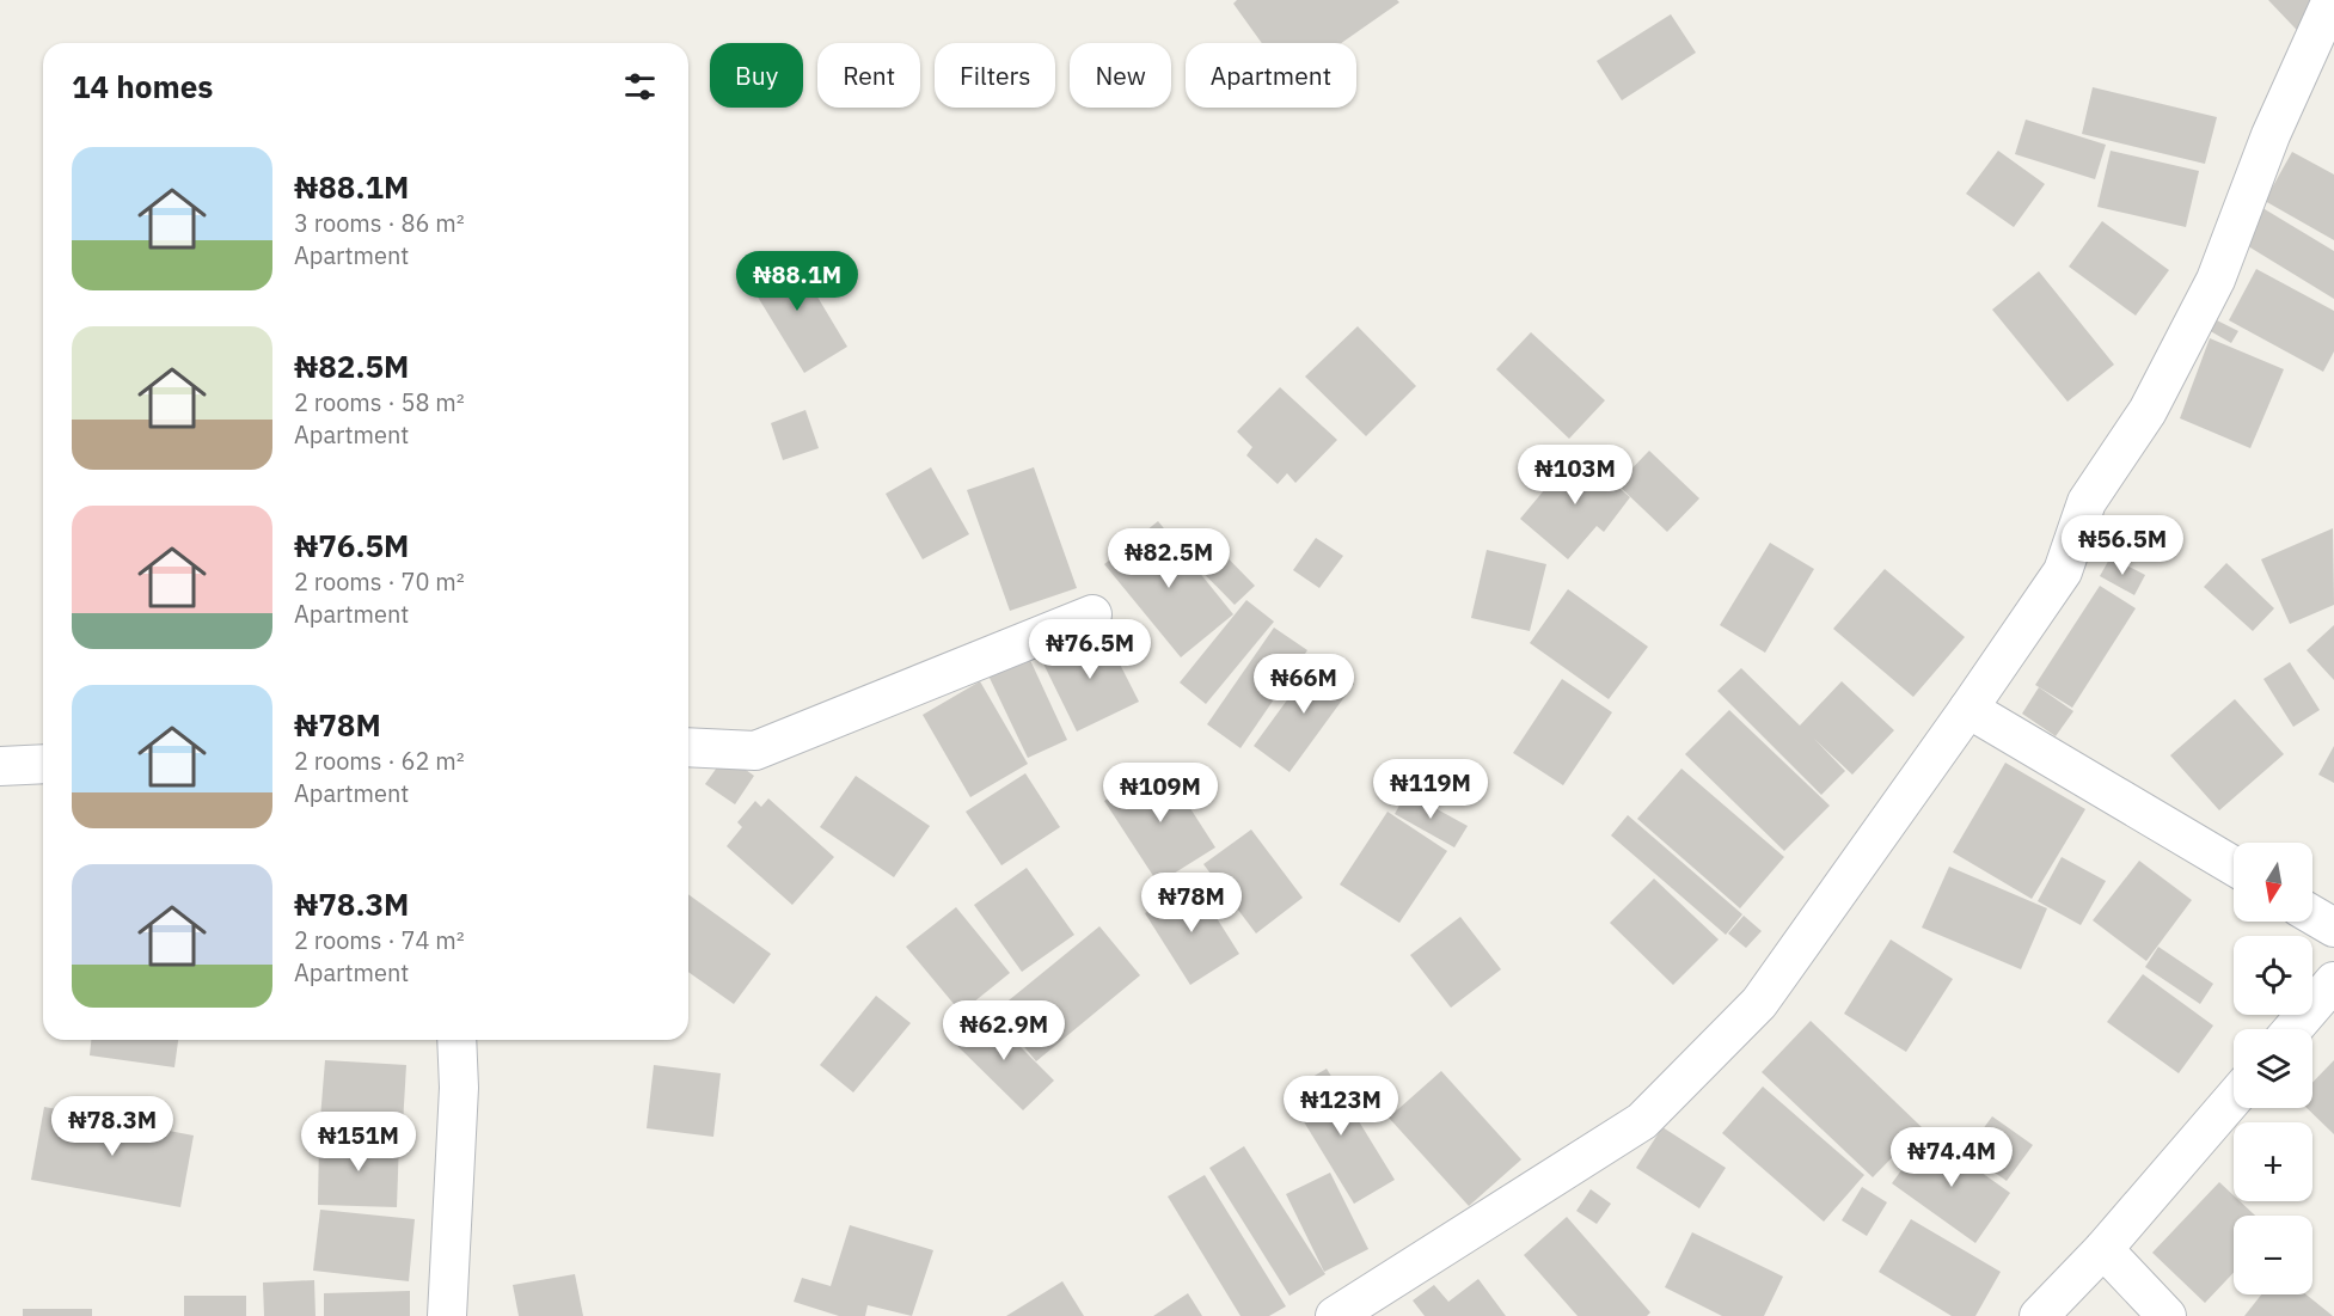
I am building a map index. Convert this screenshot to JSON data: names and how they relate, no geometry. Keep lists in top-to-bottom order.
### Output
{
  "north": "bottom",
  "page": {
    "chip": [
      "Buy",
      "Rent",
      "Filters",
      "New",
      "Apartment"
    ],
    "heading": "14 homes",
    "list": [
      {
        "name": "₦88.1M",
        "note": "3 rooms · 86 m² · Apartment"
      },
      {
        "name": "₦82.5M",
        "note": "2 rooms · 58 m² · Apartment"
      },
      {
        "name": "₦76.5M",
        "note": "2 rooms · 70 m² · Apartment"
      },
      {
        "name": "₦78M",
        "note": "2 rooms · 62 m² · Apartment"
      },
      {
        "name": "₦78.3M",
        "note": "2 rooms · 74 m² · Apartment"
      }
    ],
    "price": [
      "₦88.1M",
      "₦103M",
      "₦56.5M",
      "₦82.5M",
      "₦76.5M",
      "₦66M",
      "₦119M",
      "₦109M",
      "₦78M",
      "₦62.9M",
      "₦123M",
      "₦78.3M",
      "₦151M",
      "₦74.4M"
    ],
    "map_buttons": ["+", "−"]
  }
}
